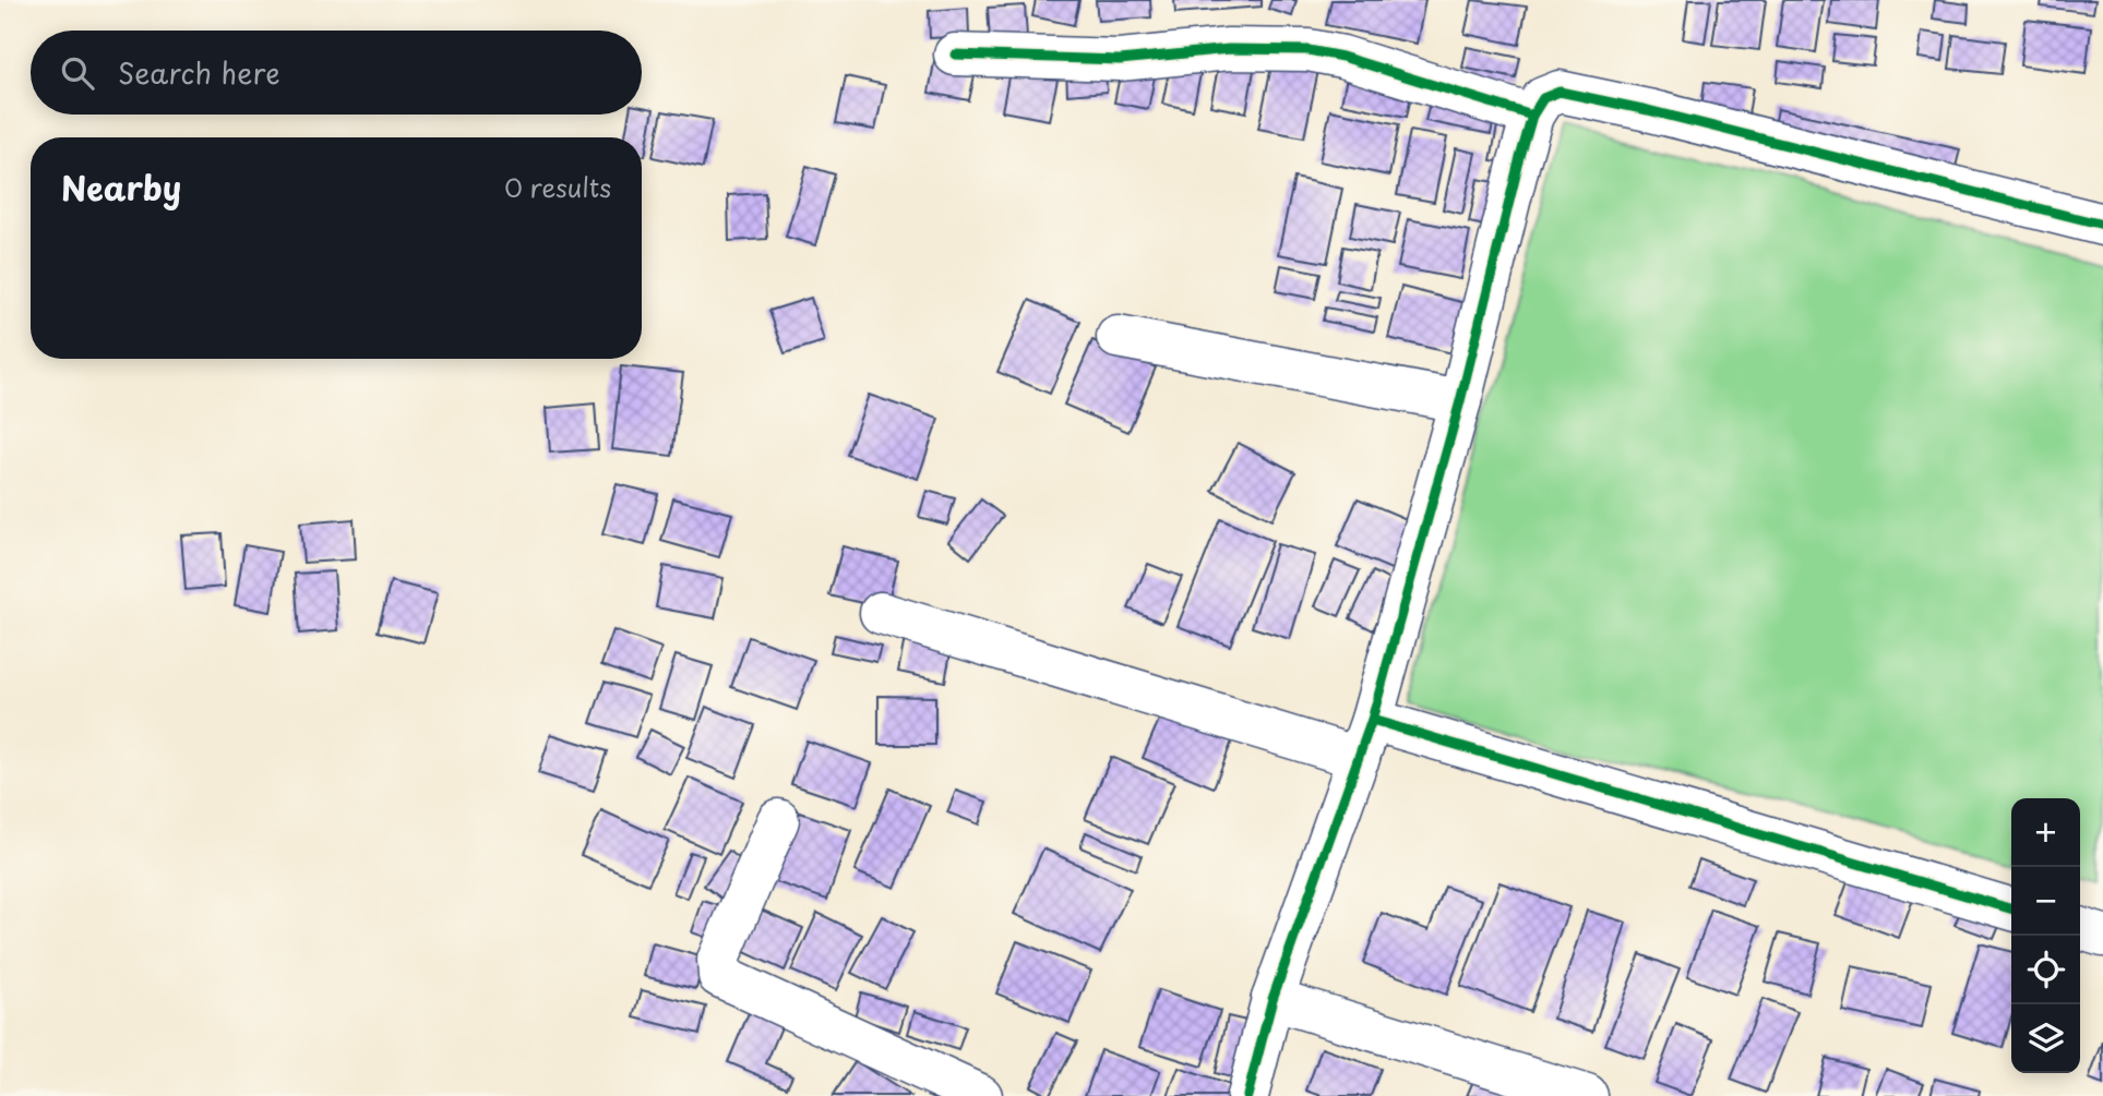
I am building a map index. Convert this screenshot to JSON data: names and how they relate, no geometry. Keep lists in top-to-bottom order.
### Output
{
  "page": {
    "search": "Search here",
    "heading": ["Nearby", "0 results"],
    "map_buttons": ["+", "−"]
  }
}
